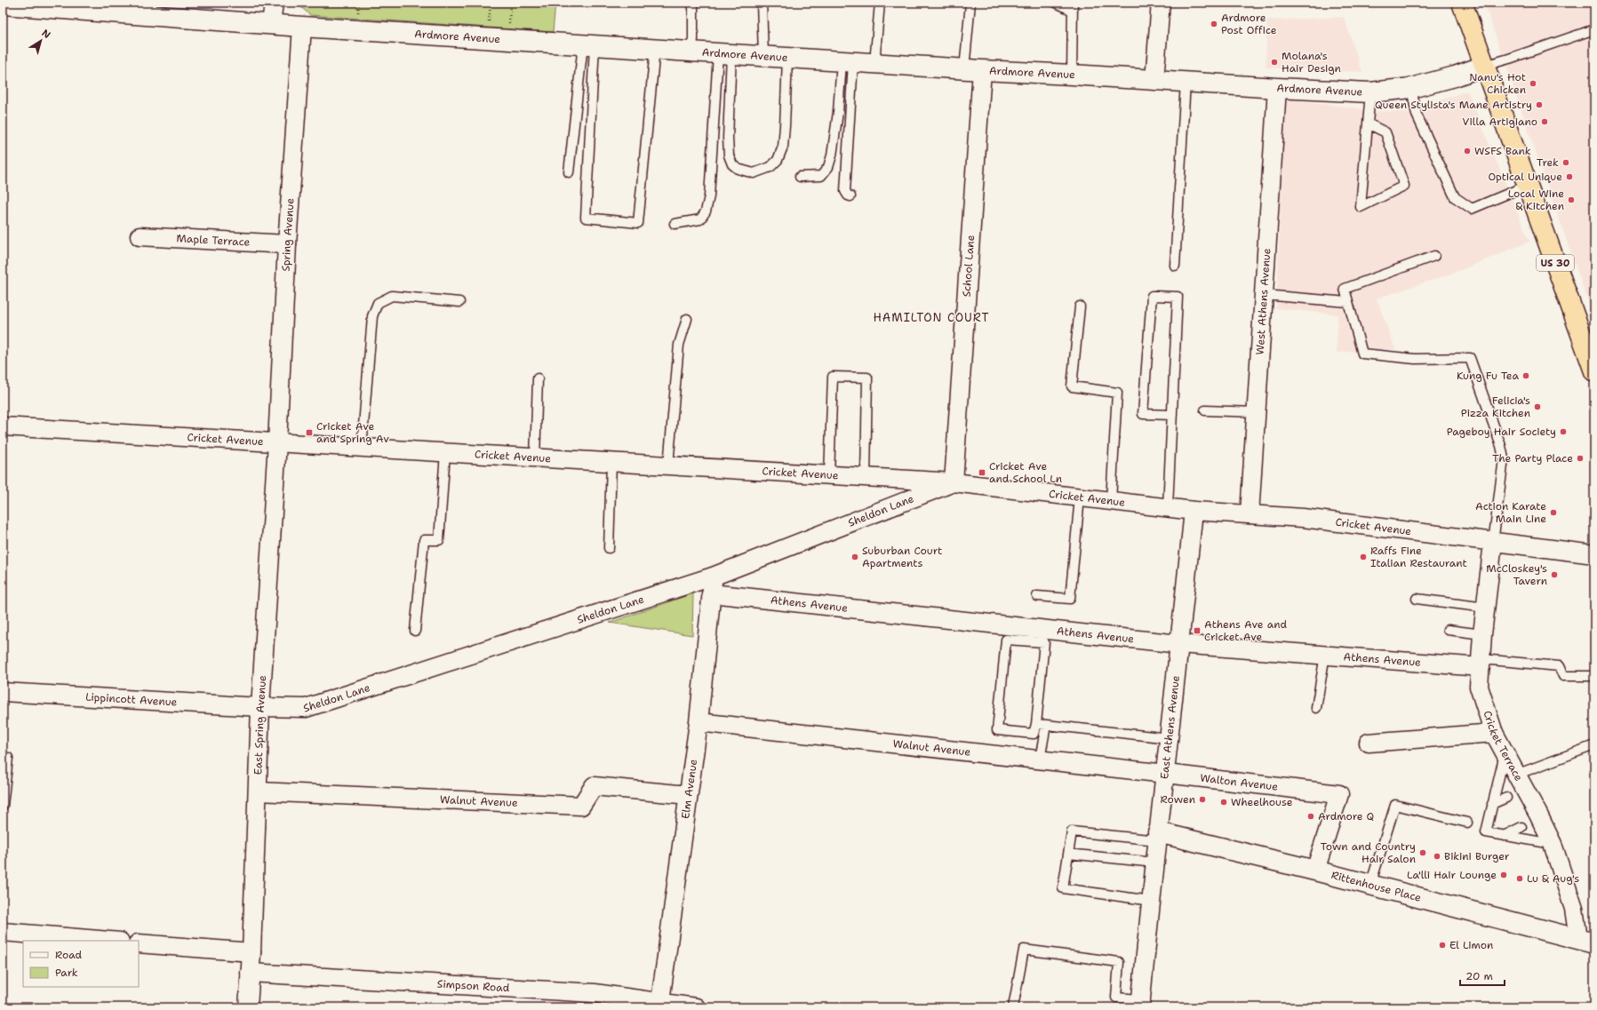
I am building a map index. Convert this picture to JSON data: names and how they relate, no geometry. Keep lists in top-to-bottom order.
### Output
{
  "streets": {
    "highway": ["US 30"],
    "street": [
      "Ardmore Avenue",
      "Spring Avenue",
      "Maple Terrace",
      "School Lane",
      "West Athens Avenue",
      "Cricket Avenue",
      "Sheldon Lane",
      "Athens Avenue",
      "Lippincott Avenue",
      "East Spring Avenue",
      "East Athens Avenue",
      "Cricket Terrace",
      "Walnut Avenue",
      "Walton Avenue",
      "Elm Avenue",
      "Rittenhouse Place",
      "Simpson Road"
    ]
  },
  "crossings": [
    ["Ardmore Avenue", "Spring Avenue"],
    ["Ardmore Avenue", "US 30"],
    ["Ardmore Avenue", "School Lane"],
    ["Ardmore Avenue", "West Athens Avenue"],
    ["Spring Avenue", "Maple Terrace"],
    ["Spring Avenue", "Cricket Avenue"],
    ["Spring Avenue", "East Spring Avenue"],
    ["School Lane", "Cricket Avenue"],
    ["School Lane", "Sheldon Lane"],
    ["West Athens Avenue", "Cricket Avenue"],
    ["Cricket Avenue", "Sheldon Lane"],
    ["Cricket Avenue", "East Spring Avenue"],
    ["Cricket Avenue", "East Athens Avenue"],
    ["Cricket Avenue", "Cricket Terrace"],
    ["Sheldon Lane", "Athens Avenue"],
    ["Sheldon Lane", "Lippincott Avenue"],
    ["Sheldon Lane", "East Spring Avenue"],
    ["Sheldon Lane", "Elm Avenue"],
    ["Athens Avenue", "East Athens Avenue"],
    ["Athens Avenue", "Cricket Terrace"],
    ["Athens Avenue", "Elm Avenue"],
    ["Lippincott Avenue", "East Spring Avenue"],
    ["East Spring Avenue", "Walnut Avenue"],
    ["East Spring Avenue", "Simpson Road"],
    ["East Athens Avenue", "Walnut Avenue"],
    ["East Athens Avenue", "Walton Avenue"],
    ["East Athens Avenue", "Rittenhouse Place"],
    ["Cricket Terrace", "Rittenhouse Place"],
    ["Walnut Avenue", "Walton Avenue"],
    ["Walnut Avenue", "Elm Avenue"],
    ["Walton Avenue", "Rittenhouse Place"],
    ["Elm Avenue", "Simpson Road"]
  ],
  "districts": ["HAMILTON COURT"],
  "places": {
    "other": [
      "Ardmore Post Office",
      "Molana's Hair Design",
      "Nanu's Hot Chicken",
      "Queen Stylista's Mane Artistry",
      "Villa Artigiano",
      "WSFS Bank",
      "Trek",
      "Optical Unique",
      "Local Wine & Kitchen",
      "Kung Fu Tea",
      "Felicia's Pizza Kitchen",
      "Pageboy Hair Society",
      "The Party Place",
      "Action Karate Main Line",
      "Suburban Court Apartments",
      "Raffs Fine Italian Restaurant",
      "McCloskey's Tavern",
      "Rowen",
      "Wheelhouse",
      "Ardmore Q",
      "Town and Country Hair Salon",
      "Bikini Burger",
      "La'lli Hair Lounge",
      "Lu & Aug's",
      "El Limon"
    ],
    "transit": ["Cricket Ave and Spring Av", "Cricket Ave and School Ln", "Athens Ave and Cricket Ave"]
  },
  "legend": ["Road", "Park"],
  "scale_bar": "20 m",
  "north": "top right"
}
